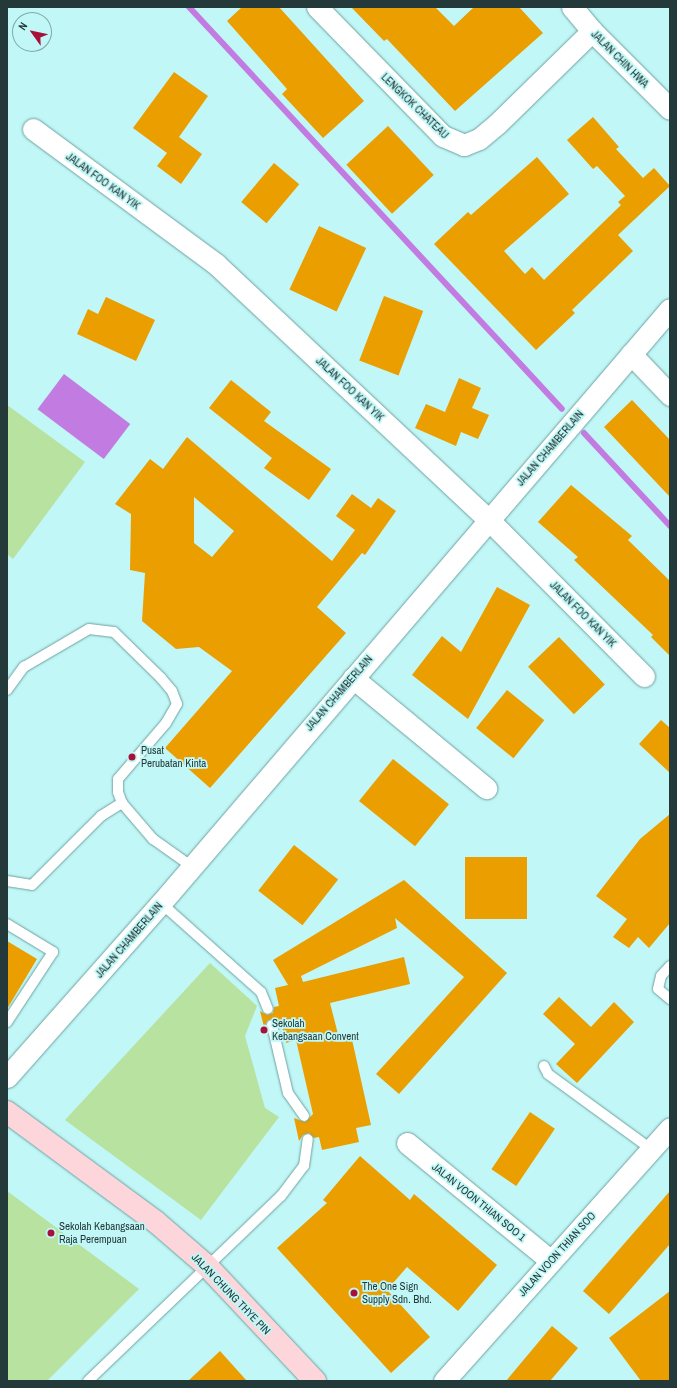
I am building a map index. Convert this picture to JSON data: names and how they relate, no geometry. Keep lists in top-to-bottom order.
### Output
{
  "streets": {
    "street": [
      "JALAN CHIN HWA",
      "LENGKOK CHATEAU",
      "JALAN FOO KAN YIK",
      "JALAN CHAMBERLAIN",
      "JALAN VOON THIAN SOO 1",
      "JALAN VOON THIAN SOO",
      "JALAN CHUNG THYE PIN"
    ]
  },
  "crossings": [
    ["JALAN CHIN HWA", "LENGKOK CHATEAU"],
    ["JALAN FOO KAN YIK", "JALAN CHAMBERLAIN"],
    ["JALAN VOON THIAN SOO 1", "JALAN VOON THIAN SOO"]
  ],
  "places": [
    "Pusat Perubatan Kinta",
    "Sekolah Kebangsaan Convent",
    "Sekolah Kebangsaan Raja Perempuan",
    "The One Sign Supply Sdn. Bhd."
  ],
  "north": "top left"
}
